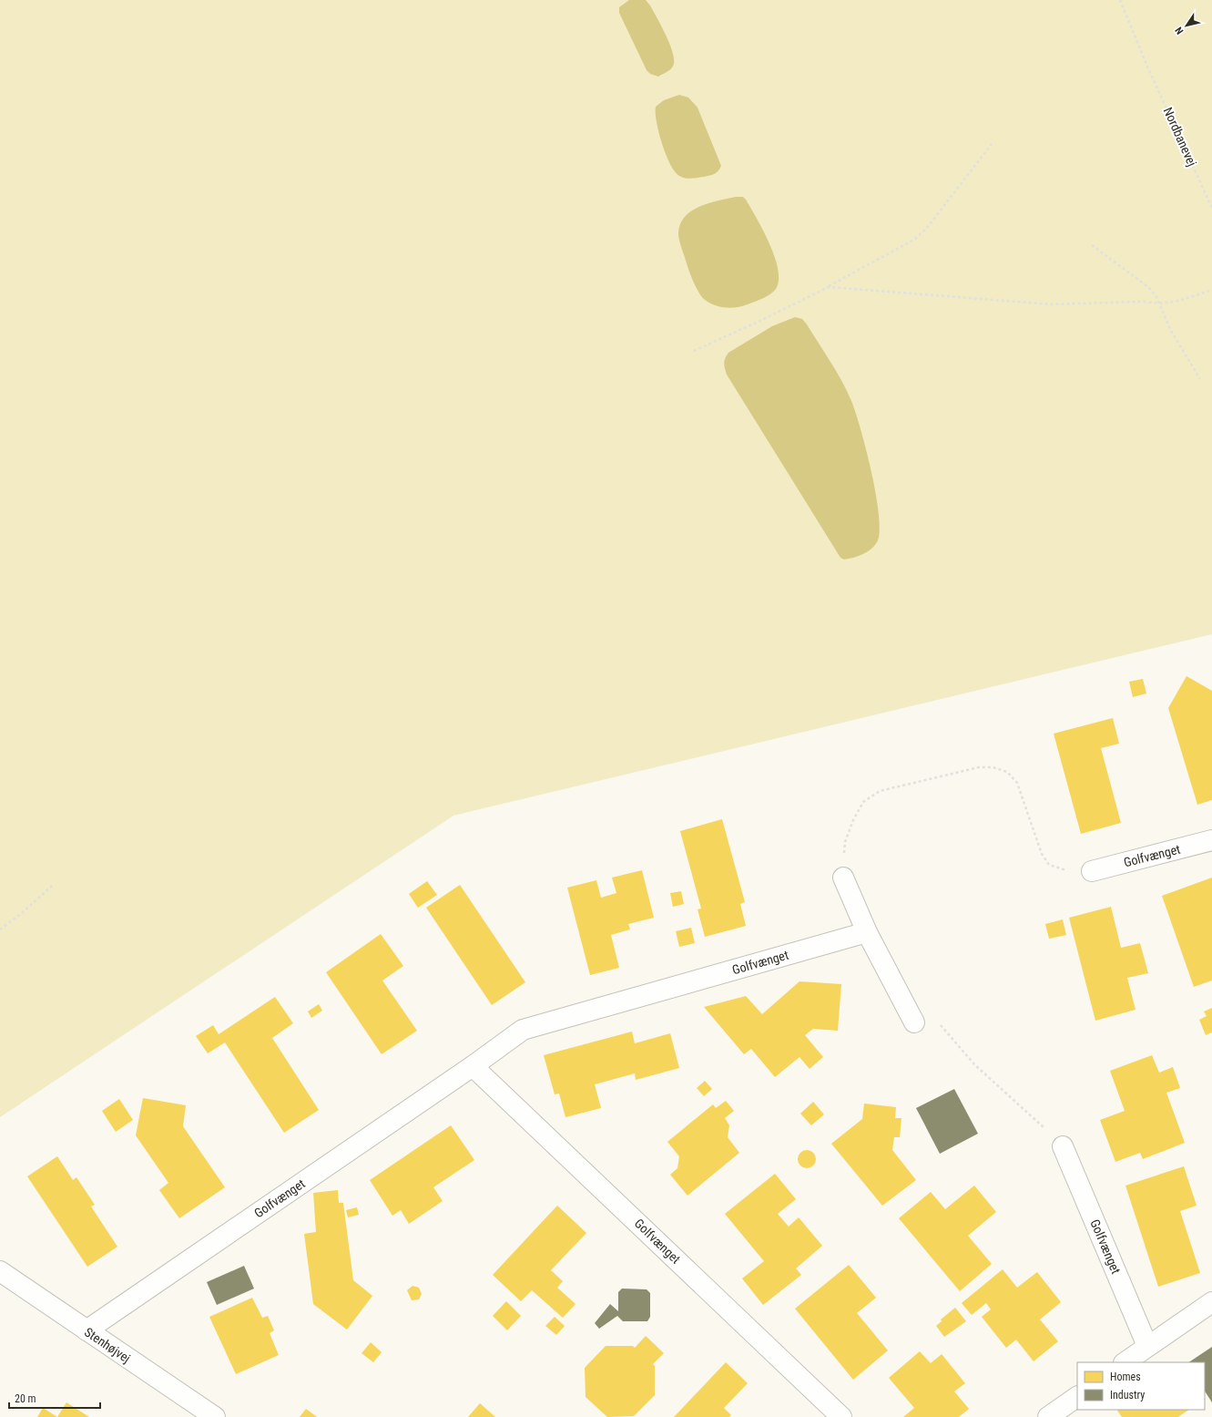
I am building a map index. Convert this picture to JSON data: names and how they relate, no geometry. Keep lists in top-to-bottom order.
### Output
{
  "streets": {
    "street": ["Golfvænget", "Stenhøjvej"],
    "path": ["Nordbanevej"]
  },
  "crossings": [
    ["Golfvænget", "Stenhøjvej"]
  ],
  "legend": ["Homes", "Industry"],
  "scale_bar": "20 m",
  "north": "bottom left"
}
